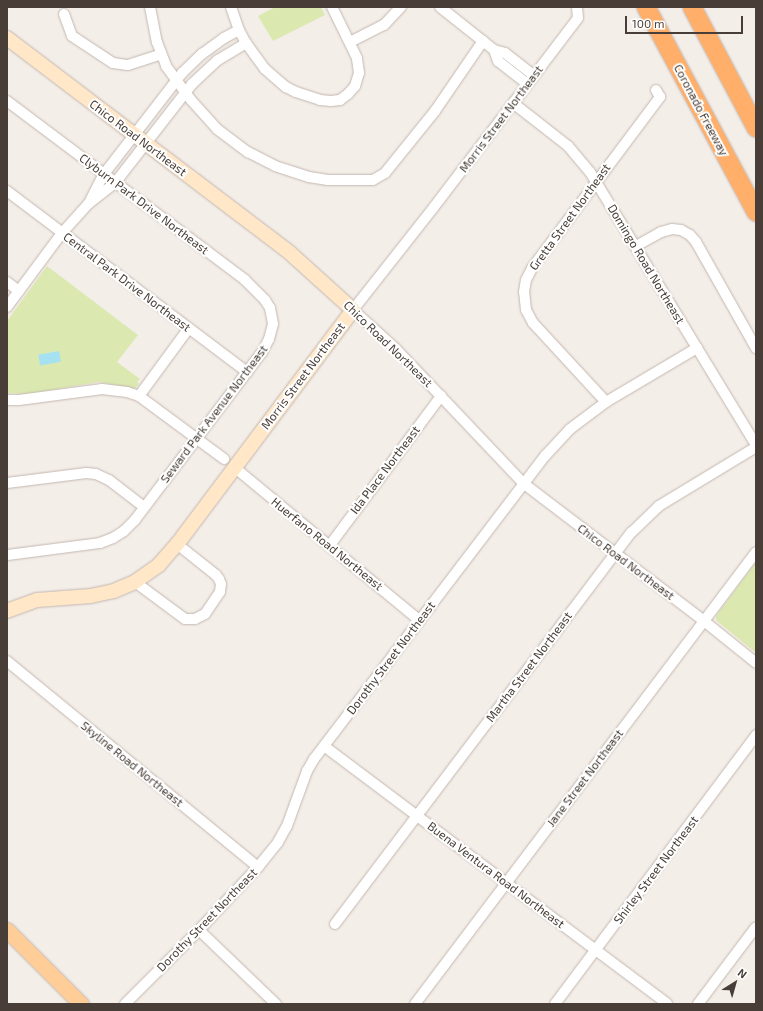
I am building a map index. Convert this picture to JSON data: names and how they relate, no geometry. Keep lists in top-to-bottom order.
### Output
{
  "streets": {
    "highway": ["Coronado Freeway"],
    "street": [
      "Morris Street Northeast",
      "Chico Road Northeast",
      "Clyburn Park Drive Northeast",
      "Gretta Street Northeast",
      "Domingo Road Northeast",
      "Central Park Drive Northeast",
      "Seward Park Avenue Northeast",
      "Ida Place Northeast",
      "Huerfano Road Northeast",
      "Dorothy Street Northeast",
      "Martha Street Northeast",
      "Skyline Road Northeast",
      "Jane Street Northeast",
      "Shirley Street Northeast",
      "Buena Ventura Road Northeast"
    ]
  },
  "crossings": [
    ["Morris Street Northeast", "Chico Road Northeast"],
    ["Morris Street Northeast", "Domingo Road Northeast"],
    ["Morris Street Northeast", "Huerfano Road Northeast"],
    ["Chico Road Northeast", "Ida Place Northeast"],
    ["Chico Road Northeast", "Dorothy Street Northeast"],
    ["Chico Road Northeast", "Martha Street Northeast"],
    ["Chico Road Northeast", "Jane Street Northeast"],
    ["Clyburn Park Drive Northeast", "Seward Park Avenue Northeast"],
    ["Gretta Street Northeast", "Domingo Road Northeast"],
    ["Gretta Street Northeast", "Dorothy Street Northeast"],
    ["Domingo Road Northeast", "Dorothy Street Northeast"],
    ["Domingo Road Northeast", "Martha Street Northeast"],
    ["Central Park Drive Northeast", "Seward Park Avenue Northeast"],
    ["Seward Park Avenue Northeast", "Huerfano Road Northeast"],
    ["Ida Place Northeast", "Huerfano Road Northeast"],
    ["Huerfano Road Northeast", "Dorothy Street Northeast"],
    ["Dorothy Street Northeast", "Skyline Road Northeast"],
    ["Dorothy Street Northeast", "Buena Ventura Road Northeast"],
    ["Martha Street Northeast", "Buena Ventura Road Northeast"],
    ["Jane Street Northeast", "Buena Ventura Road Northeast"],
    ["Shirley Street Northeast", "Buena Ventura Road Northeast"]
  ],
  "scale_bar": "100 m",
  "north": "top right"
}
